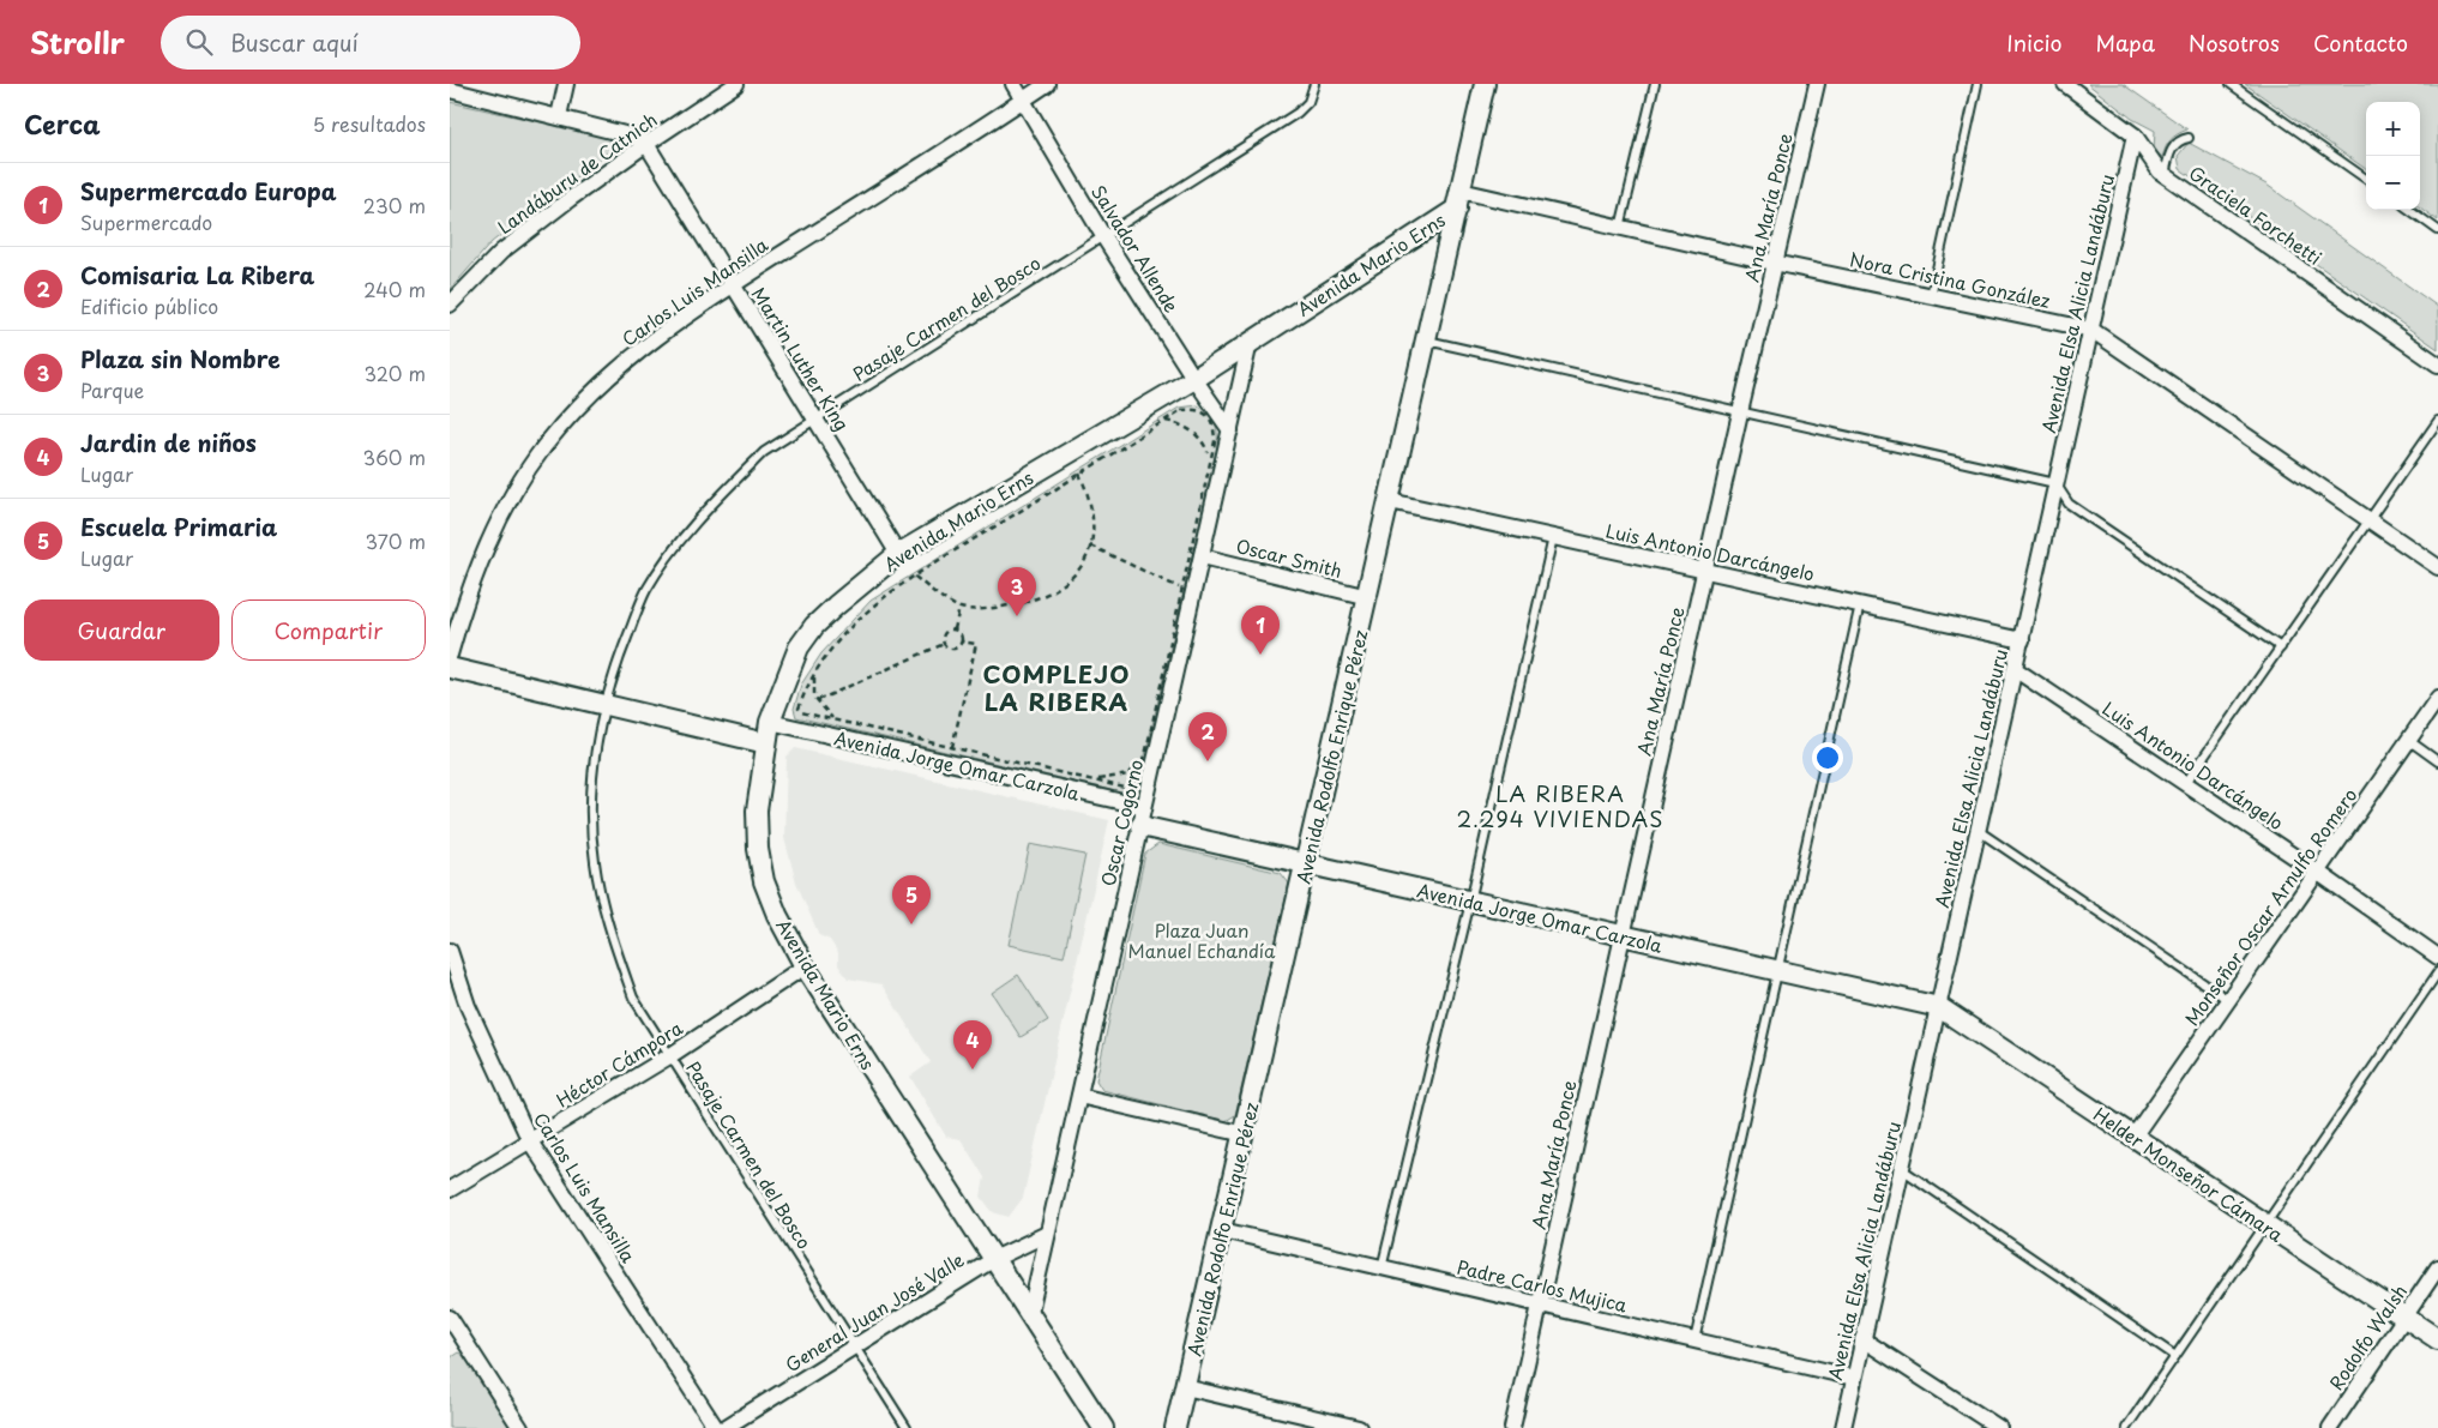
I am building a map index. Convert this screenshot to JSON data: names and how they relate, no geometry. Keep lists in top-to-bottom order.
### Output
{
  "streets": {
    "street": [
      "Landáburu de Catnich",
      "Ana María Ponce",
      "Graciela Forchetti",
      "Salvador Allende",
      "Avenida Mario Erns",
      "Nora Cristina González",
      "Carlos Luis Mansilla",
      "Avenida Elsa Alicia Landáburu",
      "Martin Luther King",
      "Luis Antonio Darcángelo",
      "Oscar Smith",
      "Avenida Rodolfo Enrique Pérez",
      "Avenida Jorge Omar Carzola",
      "Oscar Cogorno",
      "Monseñor Oscar Arnulfo Romero",
      "Héctor Cámpora",
      "Helder Monseñor Cámara",
      "Padre Carlos Mujica",
      "General Juan José Valle",
      "Rodolfo Walsh"
    ],
    "lane": ["Pasaje Carmen del Bosco"]
  },
  "crossings": [
    ["Landáburu de Catnich", "Martin Luther King"],
    ["Ana María Ponce", "Nora Cristina González"],
    ["Ana María Ponce", "Luis Antonio Darcángelo"],
    ["Ana María Ponce", "Avenida Jorge Omar Carzola"],
    ["Ana María Ponce", "Padre Carlos Mujica"],
    ["Graciela Forchetti", "Avenida Elsa Alicia Landáburu"],
    ["Salvador Allende", "Avenida Mario Erns"],
    ["Salvador Allende", "Carlos Luis Mansilla"],
    ["Salvador Allende", "Pasaje Carmen del Bosco"],
    ["Salvador Allende", "Oscar Cogorno"],
    ["Avenida Mario Erns", "Nora Cristina González"],
    ["Avenida Mario Erns", "Martin Luther King"],
    ["Avenida Mario Erns", "Avenida Rodolfo Enrique Pérez"],
    ["Avenida Mario Erns", "Avenida Jorge Omar Carzola"],
    ["Avenida Mario Erns", "Oscar Cogorno"],
    ["Avenida Mario Erns", "Héctor Cámpora"],
    ["Avenida Mario Erns", "General Juan José Valle"],
    ["Nora Cristina González", "Avenida Elsa Alicia Landáburu"],
    ["Nora Cristina González", "Avenida Rodolfo Enrique Pérez"],
    ["Carlos Luis Mansilla", "Martin Luther King"],
    ["Carlos Luis Mansilla", "Héctor Cámpora"],
    ["Avenida Elsa Alicia Landáburu", "Luis Antonio Darcángelo"],
    ["Avenida Elsa Alicia Landáburu", "Avenida Jorge Omar Carzola"],
    ["Avenida Elsa Alicia Landáburu", "Helder Monseñor Cámara"],
    ["Avenida Elsa Alicia Landáburu", "Padre Carlos Mujica"],
    ["Pasaje Carmen del Bosco", "Martin Luther King"],
    ["Pasaje Carmen del Bosco", "Héctor Cámpora"],
    ["Pasaje Carmen del Bosco", "General Juan José Valle"],
    ["Luis Antonio Darcángelo", "Avenida Rodolfo Enrique Pérez"],
    ["Luis Antonio Darcángelo", "Monseñor Oscar Arnulfo Romero"],
    ["Oscar Smith", "Avenida Rodolfo Enrique Pérez"],
    ["Oscar Smith", "Oscar Cogorno"],
    ["Avenida Rodolfo Enrique Pérez", "Avenida Jorge Omar Carzola"],
    ["Avenida Rodolfo Enrique Pérez", "Padre Carlos Mujica"],
    ["Avenida Jorge Omar Carzola", "Oscar Cogorno"],
    ["Avenida Jorge Omar Carzola", "Helder Monseñor Cámara"],
    ["Oscar Cogorno", "General Juan José Valle"],
    ["Monseñor Oscar Arnulfo Romero", "Helder Monseñor Cámara"],
    ["Helder Monseñor Cámara", "Rodolfo Walsh"]
  ],
  "districts": ["COMPLEJO LA RIBERA", "LA RIBERA 2.294 VIVIENDAS"],
  "parks": ["Plaza Juan Manuel Echandía"],
  "page": {
    "header": "Strollr",
    "search": "Buscar aquí",
    "nav": [
      "Inicio",
      "Mapa",
      "Nosotros",
      "Contacto"
    ],
    "heading": ["Cerca", "5 resultados"],
    "map_buttons": ["+", "−"],
    "list": [
      {
        "mark": "1",
        "name": "Supermercado Europa",
        "note": "Supermercado",
        "value": "230 m"
      },
      {
        "mark": "2",
        "name": "Comisaria La Ribera",
        "note": "Edificio público",
        "value": "240 m"
      },
      {
        "mark": "3",
        "name": "Plaza sin Nombre",
        "note": "Parque",
        "value": "320 m"
      },
      {
        "mark": "4",
        "name": "Jardin de niños",
        "note": "Lugar",
        "value": "360 m"
      },
      {
        "mark": "5",
        "name": "Escuela Primaria",
        "note": "Lugar",
        "value": "370 m"
      }
    ],
    "pins": [
      "3",
      "1",
      "2",
      "5",
      "4"
    ],
    "buttons": ["Guardar", "Compartir"]
  }
}
